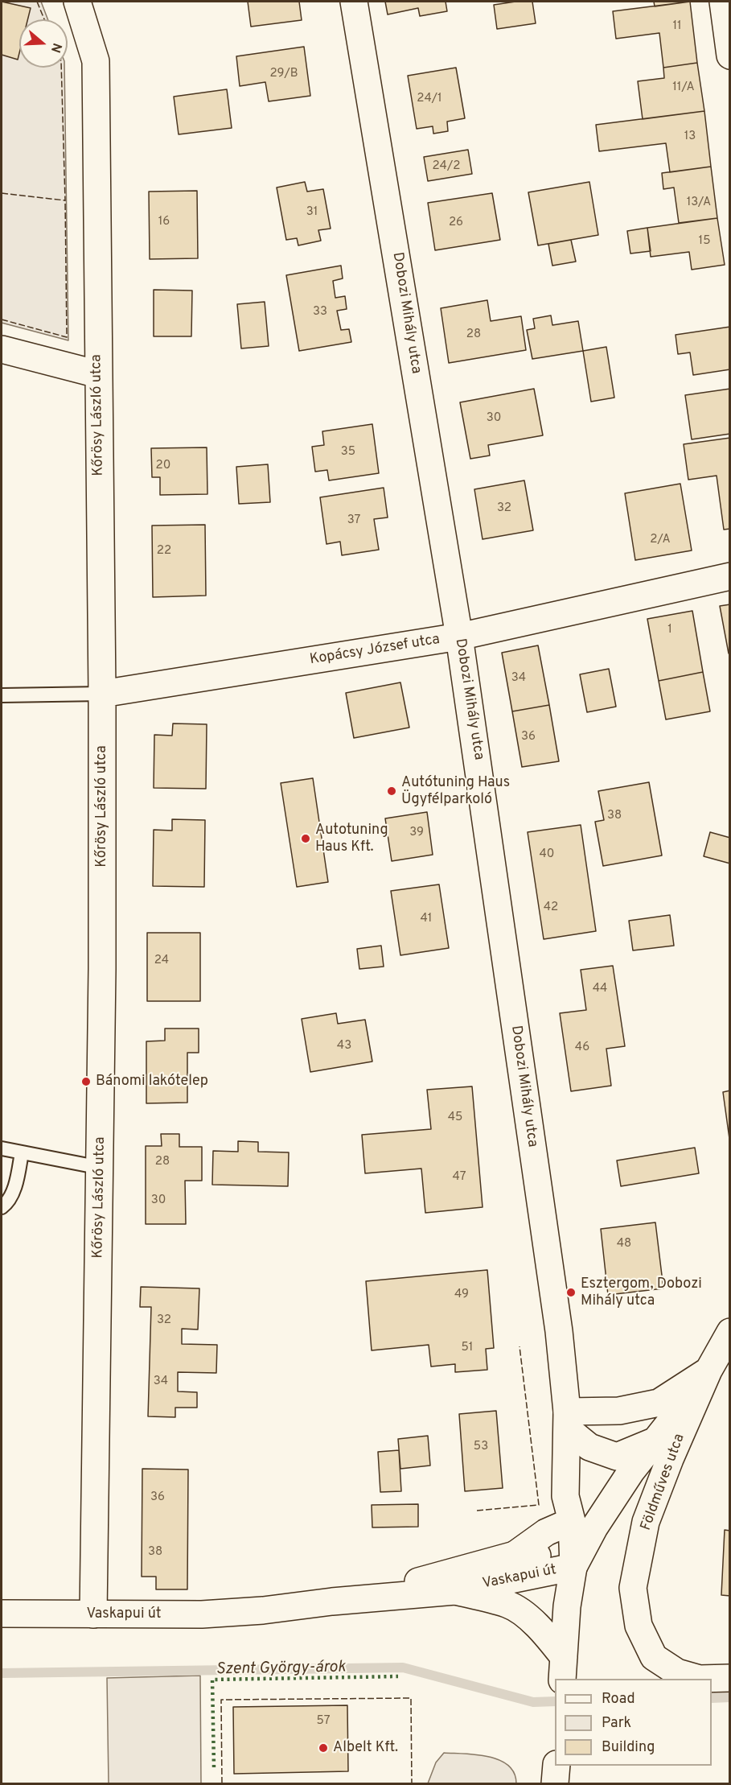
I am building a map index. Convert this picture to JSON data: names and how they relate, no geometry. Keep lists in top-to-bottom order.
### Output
{
  "streets": {
    "street": [
      "Dobozi Mihály utca",
      "Kőrösy László utca",
      "Kopácsy József utca",
      "Földműves utca",
      "Vaskapui út"
    ]
  },
  "crossings": [
    ["Dobozi Mihály utca", "Kopácsy József utca"],
    ["Dobozi Mihály utca", "Földműves utca"],
    ["Dobozi Mihály utca", "Vaskapui út"],
    ["Kőrösy László utca", "Kopácsy József utca"],
    ["Kőrösy László utca", "Vaskapui út"],
    ["Földműves utca", "Vaskapui út"]
  ],
  "water": ["Szent György-árok"],
  "places": [
    "Autótuning Haus Ügyfélparkoló",
    "Autotuning Haus Kft.",
    "Bánomi lakótelep",
    "Esztergom, Dobozi Mihály utca",
    "Albelt Kft."
  ],
  "house_numbers": [
    "11",
    "29/B",
    "11/A",
    "24/1",
    "13",
    "24/2",
    "13/A",
    "31",
    "16",
    "26",
    "15",
    "33",
    "28",
    "30",
    "35",
    "20",
    "32",
    "37",
    "2/A",
    "22",
    "1",
    "34",
    "36",
    "38",
    "39",
    "40",
    "42",
    "41",
    "24",
    "44",
    "43",
    "46",
    "45",
    "28",
    "47",
    "30",
    "48",
    "49",
    "32",
    "51",
    "34",
    "53",
    "36",
    "38",
    "57"
  ],
  "legend": ["Road", "Park", "Building"],
  "north": "right"
}
